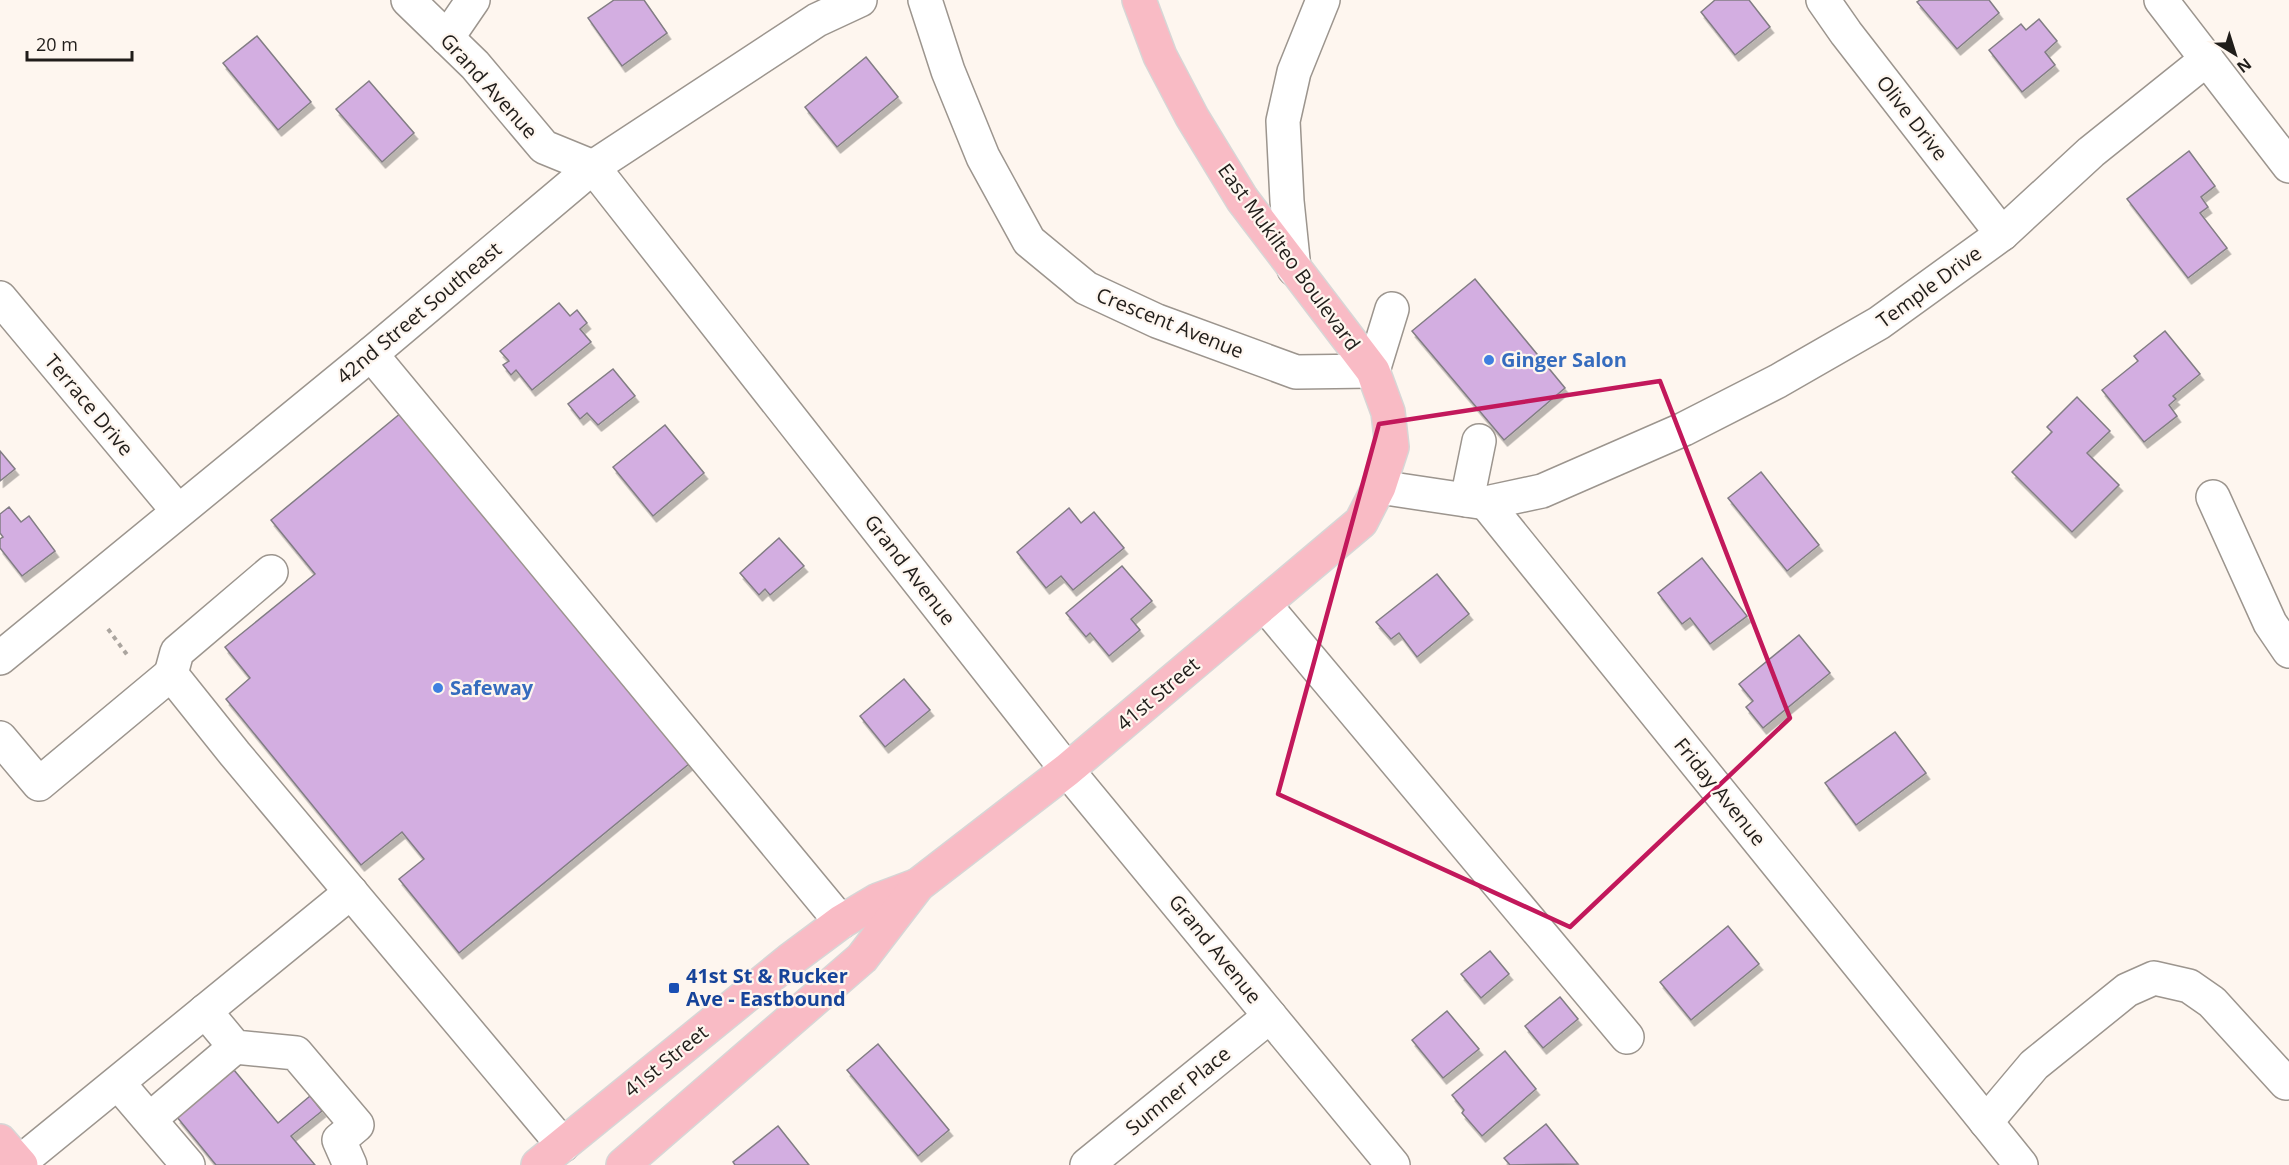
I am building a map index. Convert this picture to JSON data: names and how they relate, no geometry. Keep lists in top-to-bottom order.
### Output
{
  "streets": {
    "main road": ["East Mukilteo Boulevard", "41st Street"],
    "street": [
      "Grand Avenue",
      "Olive Drive",
      "Temple Drive",
      "42nd Street Southeast",
      "Crescent Avenue",
      "Terrace Drive",
      "Friday Avenue",
      "Sumner Place"
    ]
  },
  "crossings": [
    ["Grand Avenue", "42nd Street Southeast"],
    ["Grand Avenue", "41st Street"],
    ["Grand Avenue", "Sumner Place"],
    ["Olive Drive", "Temple Drive"],
    ["East Mukilteo Boulevard", "Crescent Avenue"],
    ["East Mukilteo Boulevard", "41st Street"],
    ["Temple Drive", "Friday Avenue"],
    ["42nd Street Southeast", "Terrace Drive"]
  ],
  "places": {
    "other": ["Ginger Salon", "Safeway"],
    "transit": ["41st St & Rucker Ave - Eastbound"]
  },
  "scale_bar": "20 m",
  "north": "bottom right"
}
